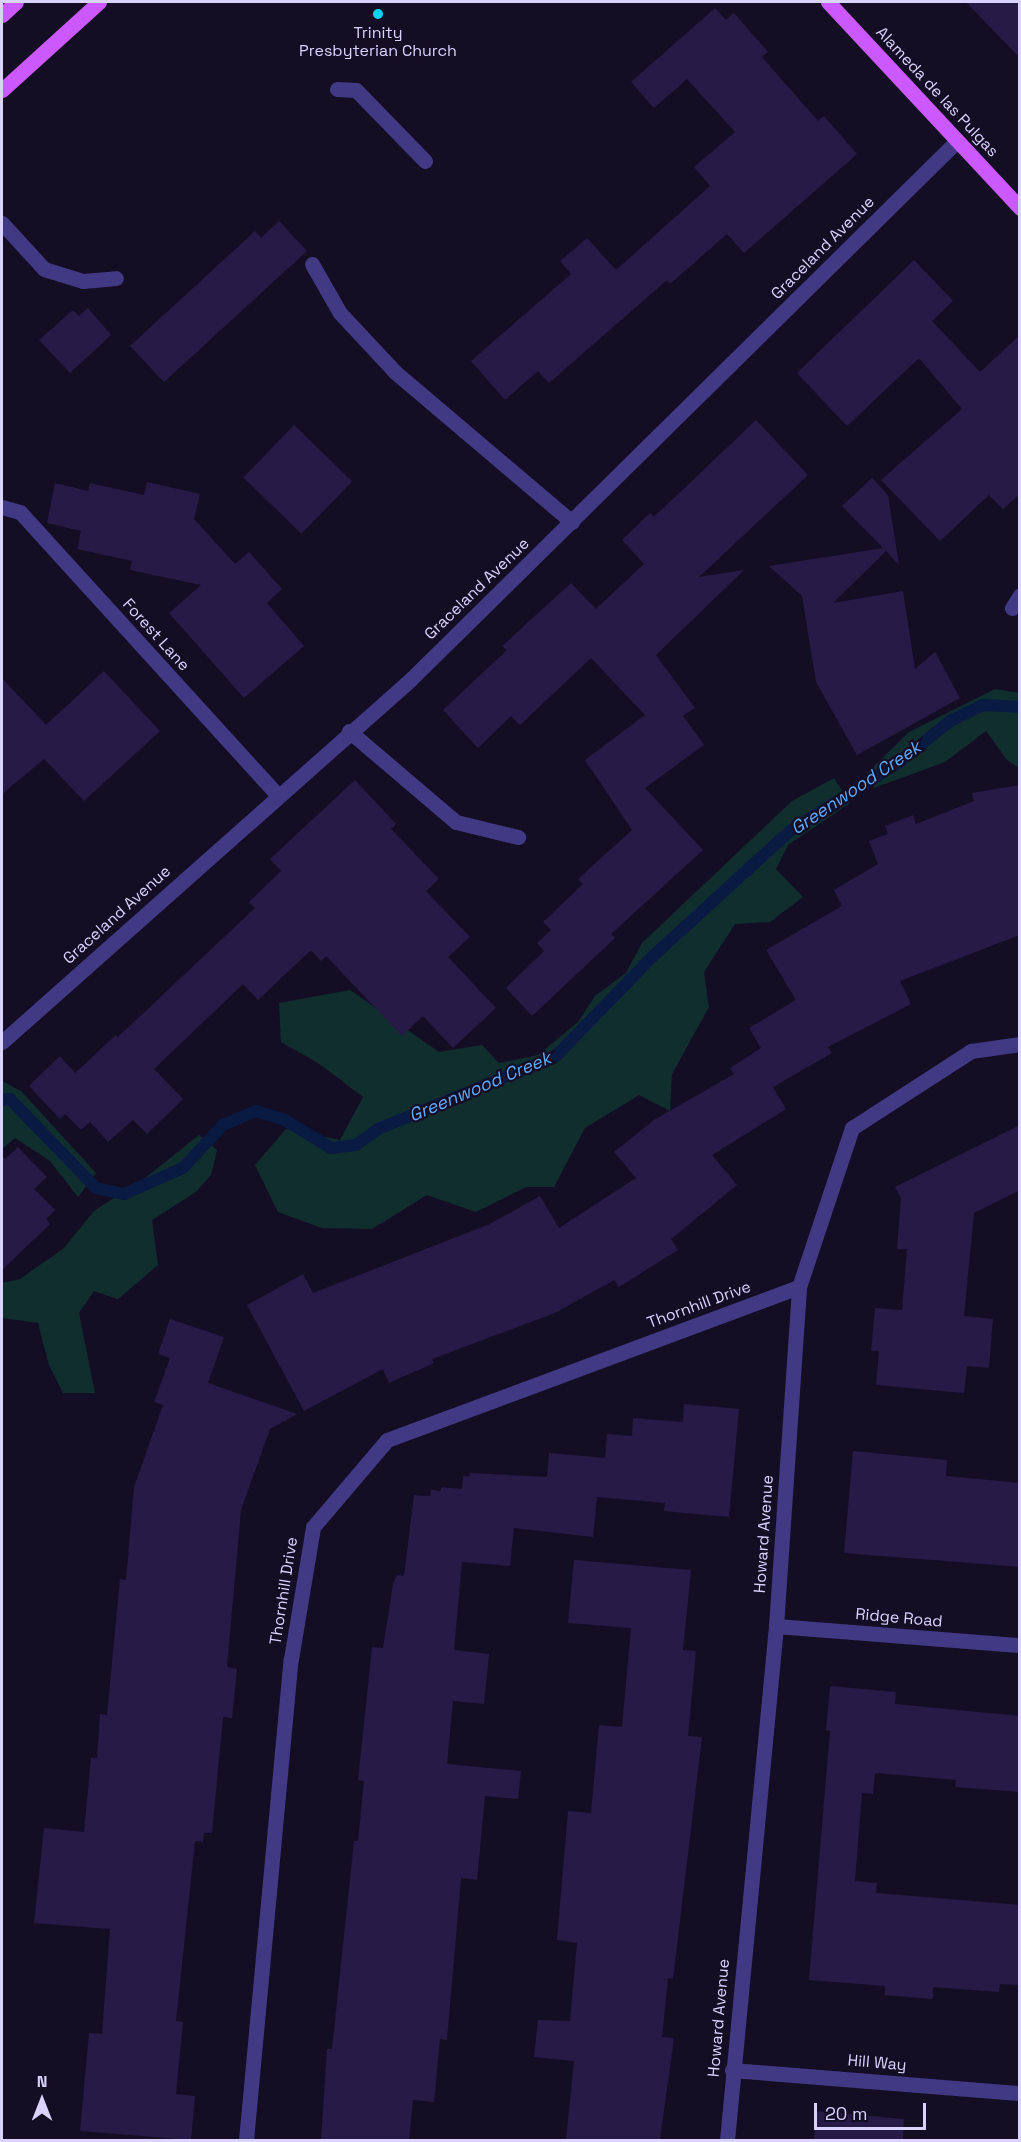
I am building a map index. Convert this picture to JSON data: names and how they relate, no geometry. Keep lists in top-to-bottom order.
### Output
{
  "streets": {
    "main road": ["Alameda de las Pulgas"],
    "street": [
      "Graceland Avenue",
      "Forest Lane",
      "Thornhill Drive",
      "Howard Avenue",
      "Ridge Road",
      "Hill Way"
    ]
  },
  "crossings": [
    ["Alameda de las Pulgas", "Graceland Avenue"],
    ["Graceland Avenue", "Forest Lane"],
    ["Thornhill Drive", "Howard Avenue"],
    ["Howard Avenue", "Ridge Road"],
    ["Howard Avenue", "Hill Way"]
  ],
  "water": ["Greenwood Creek"],
  "places": ["Trinity Presbyterian Church"],
  "scale_bar": "20 m",
  "north": "top"
}
